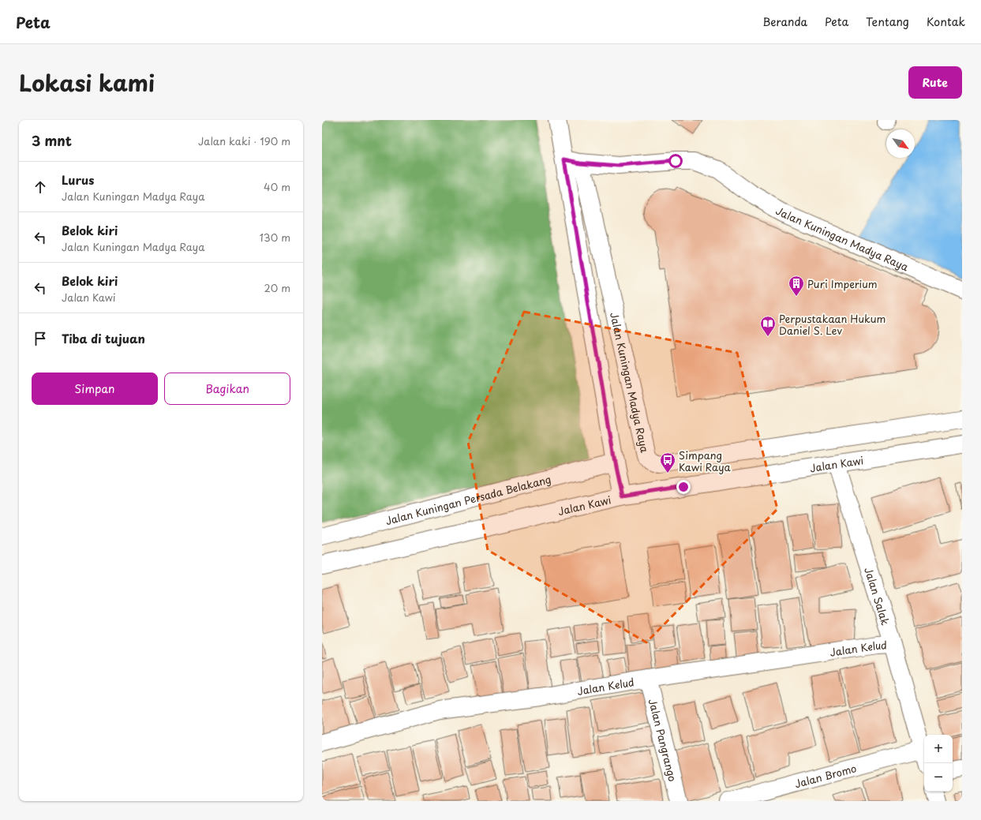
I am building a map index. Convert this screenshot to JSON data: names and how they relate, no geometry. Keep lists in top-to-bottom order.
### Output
{
  "streets": {
    "street": [
      "Jalan Kuningan Madya Raya",
      "Jalan Kawi",
      "Jalan Kuningan Persada Belakang",
      "Jalan Salak",
      "Jalan Kelud",
      "Jalan Pangrango",
      "Jalan Bromo"
    ]
  },
  "crossings": [
    ["Jalan Kuningan Madya Raya", "Jalan Kawi"],
    ["Jalan Kuningan Madya Raya", "Jalan Kuningan Persada Belakang"],
    ["Jalan Kawi", "Jalan Salak"],
    ["Jalan Salak", "Jalan Kelud"],
    ["Jalan Salak", "Jalan Bromo"],
    ["Jalan Kelud", "Jalan Pangrango"]
  ],
  "places": {
    "building": ["Puri Imperium"],
    "library": ["Perpustakaan Hukum Daniel S. Lev"],
    "bus stop": ["Simpang Kawi Raya"]
  },
  "north": "bottom right",
  "page": {
    "header": "Peta",
    "nav": [
      "Beranda",
      "Peta",
      "Tentang",
      "Kontak"
    ],
    "title": "Lokasi kami",
    "buttons": [
      "Rute",
      ["Simpan", "Bagikan"]
    ],
    "heading": ["3 mnt", "Jalan kaki · 190 m"],
    "list": [
      ["Lurus", "Jalan Kuningan Madya Raya", "40 m"],
      ["Belok kiri", "Jalan Kuningan Madya Raya", "130 m"],
      ["Belok kiri", "Jalan Kawi", "20 m"],
      "Tiba di tujuan"
    ],
    "map_buttons": ["+", "−"]
  }
}
